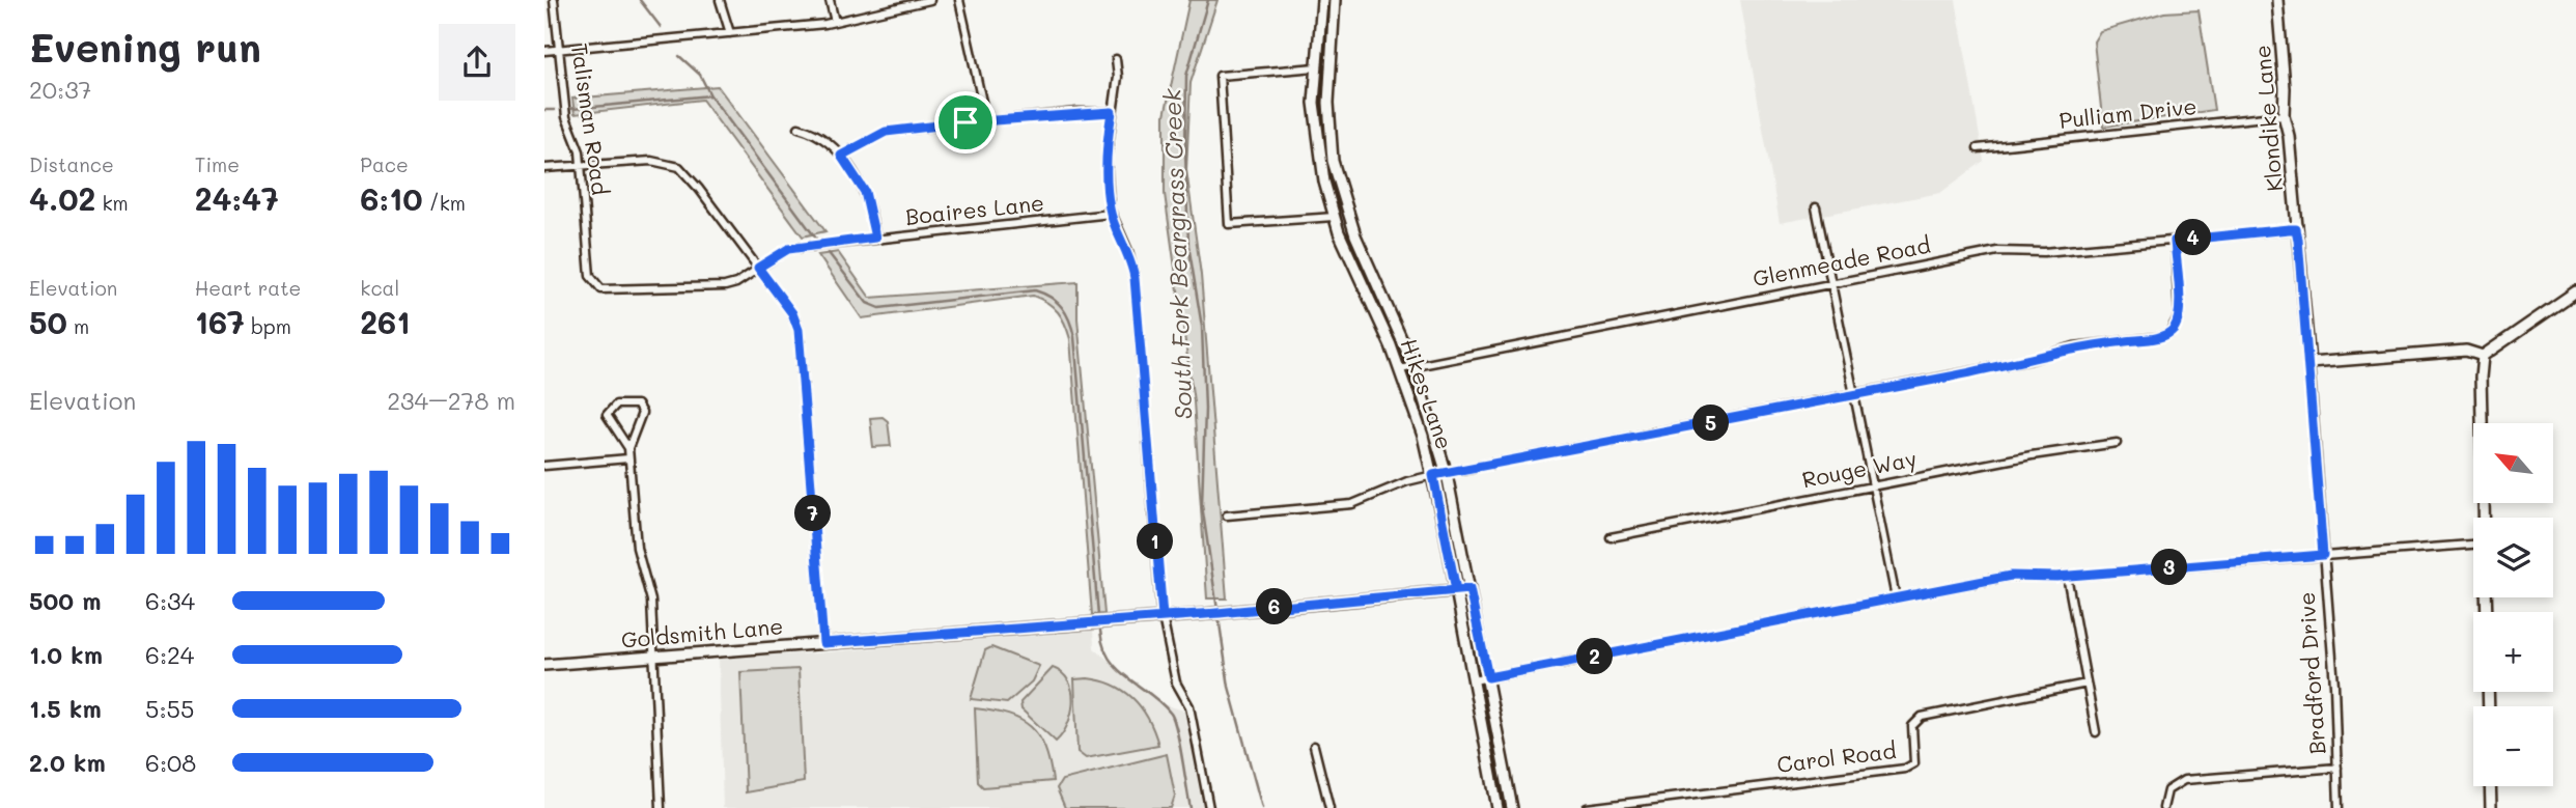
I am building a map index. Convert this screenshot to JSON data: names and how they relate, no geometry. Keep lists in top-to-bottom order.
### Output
{
  "streets": {
    "street": [
      "Pulliam Drive",
      "Klondike Lane",
      "Talisman Road",
      "Boaires Lane",
      "Glenmeade Road",
      "Hikes Lane",
      "Rouge Way",
      "Goldsmith Lane",
      "Bradford Drive",
      "Carol Road"
    ]
  },
  "crossings": [
    ["Pulliam Drive", "Klondike Lane"],
    ["Klondike Lane", "Glenmeade Road"],
    ["Klondike Lane", "Bradford Drive"],
    ["Talisman Road", "Boaires Lane"],
    ["Glenmeade Road", "Hikes Lane"],
    ["Hikes Lane", "Goldsmith Lane"]
  ],
  "water": ["South Fork Beargrass Creek"],
  "north": "top left",
  "page": {
    "heading": ["Evening run", "20:37"],
    "stats": [
      ["Distance", "4.02 km"],
      ["Time", "24:47"],
      ["Pace", "6:10 /km"],
      ["Elevation", "50 m"],
      ["Heart rate", "167 bpm"],
      ["kcal", "261"]
    ],
    "pins": [
      "4",
      "5",
      "7",
      "1",
      "3",
      "6",
      "2"
    ],
    "chart": ["Elevation", "234–278 m"],
    "map_buttons": ["+", "−"],
    "list": [
      {
        "name": "500 m",
        "note": "6:34"
      },
      {
        "name": "1.0 km",
        "note": "6:24"
      },
      {
        "name": "1.5 km",
        "note": "5:55"
      },
      {
        "name": "2.0 km",
        "note": "6:08"
      }
    ]
  }
}
